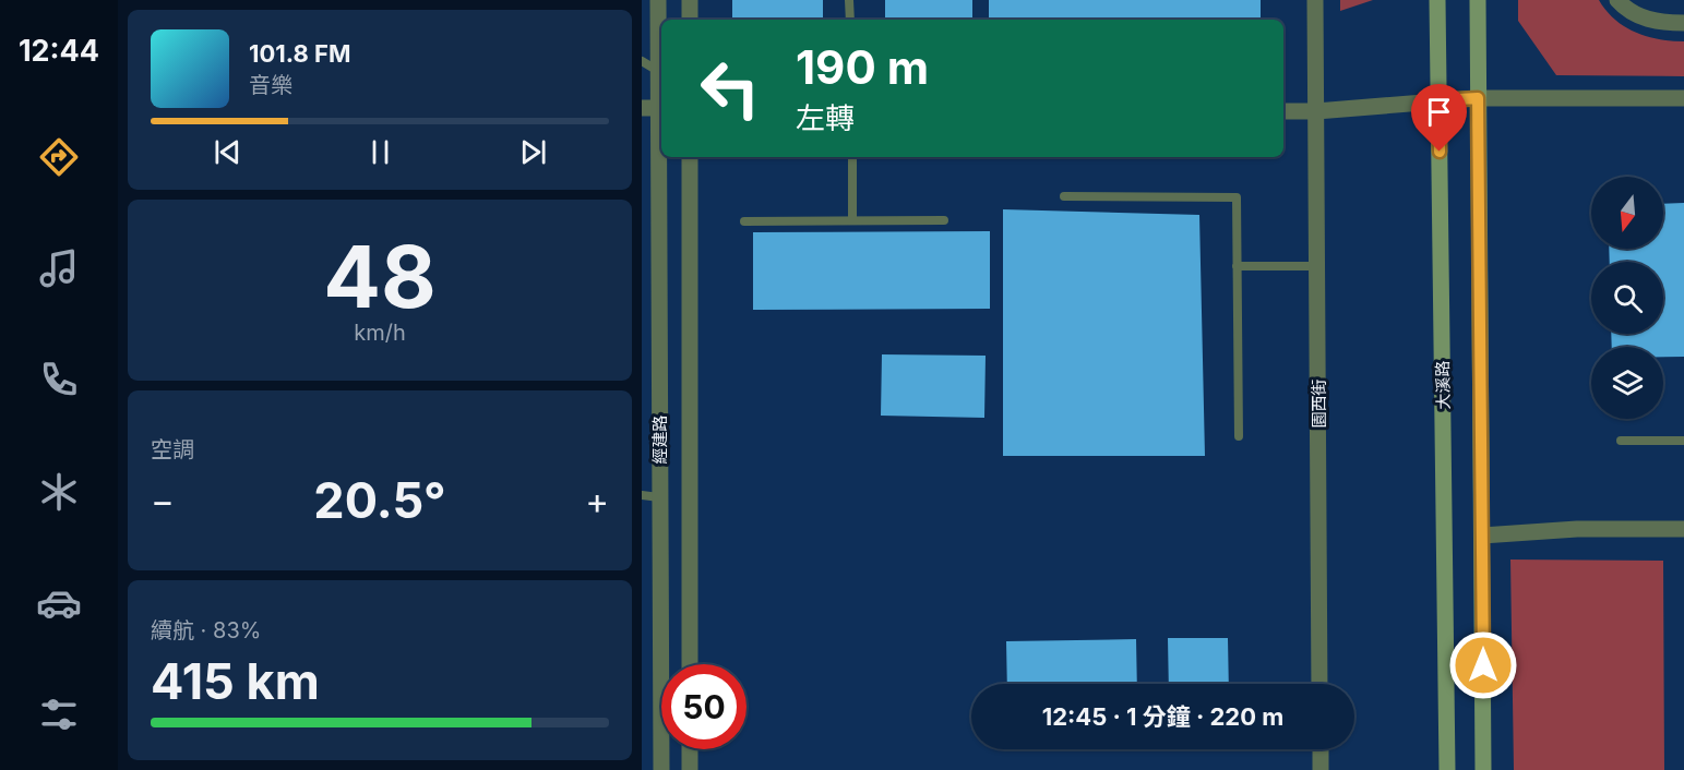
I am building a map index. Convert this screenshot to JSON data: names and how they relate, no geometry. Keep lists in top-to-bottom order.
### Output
{
  "streets": {
    "main road": ["大溪路"],
    "street": ["園西街", "經建路"]
  },
  "north": "bottom",
  "page": {
    "tabs": "12:44",
    "turn": ["190 m", "左轉"],
    "song": ["101.8 FM", "音樂"],
    "tile": [
      ["48", "km/h"],
      "空調",
      ["續航 · 83%", "415 km"]
    ],
    "heat": ["−", "20.5°", "+"],
    "limit": "50",
    "trip": "12:45 · 1 分鐘 · 220 m"
  }
}
